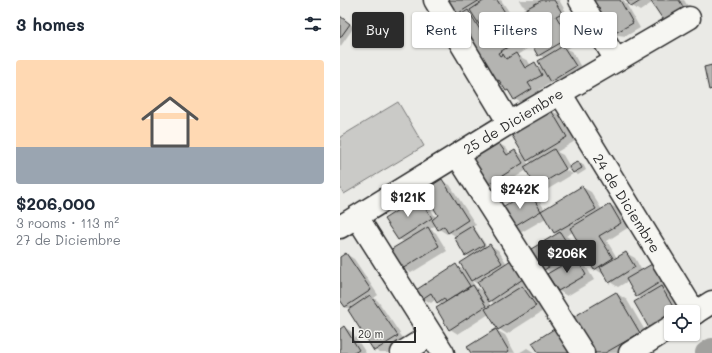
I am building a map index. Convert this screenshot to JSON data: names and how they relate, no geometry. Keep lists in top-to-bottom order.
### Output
{
  "streets": {
    "street": ["25 de Diciembre", "24 de Diciembre"]
  },
  "crossings": [
    ["25 de Diciembre", "24 de Diciembre"]
  ],
  "scale_bar": "20 m",
  "page": {
    "heading": "3 homes",
    "chip": [
      "Buy",
      "Rent",
      "Filters",
      "New"
    ],
    "list": [
      {
        "name": "$206,000",
        "note": "3 rooms · 113 m² · 27 de Diciembre"
      }
    ],
    "price": ["$242K", "$121K", "$206K"],
    "scale": "20 m"
  }
}
